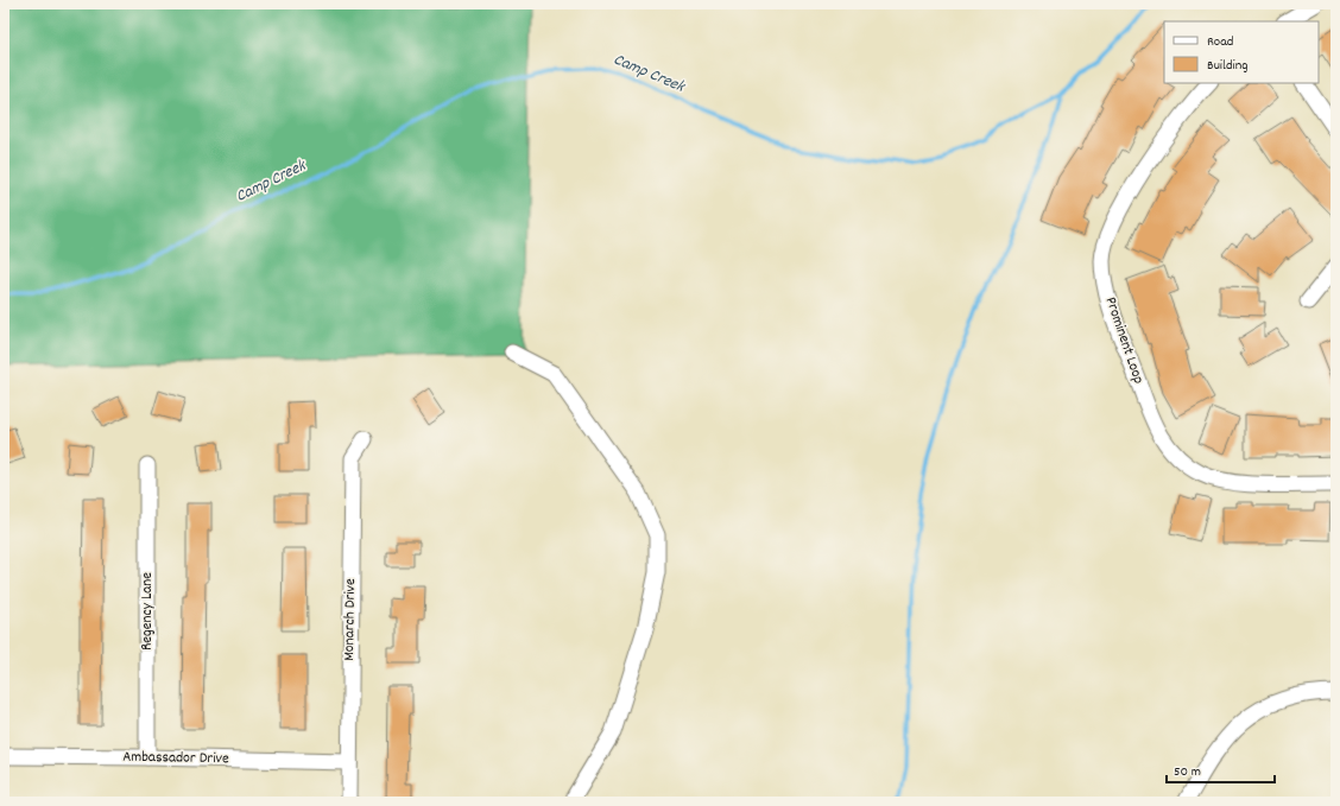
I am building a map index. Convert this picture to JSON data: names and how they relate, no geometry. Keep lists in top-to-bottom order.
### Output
{
  "streets": {
    "street": [
      "Prominent Loop",
      "Regency Lane",
      "Monarch Drive",
      "Ambassador Drive"
    ]
  },
  "crossings": [
    ["Regency Lane", "Ambassador Drive"],
    ["Monarch Drive", "Ambassador Drive"]
  ],
  "water": ["Camp Creek"],
  "legend": ["Road", "Building"],
  "scale_bar": "50 m"
}
